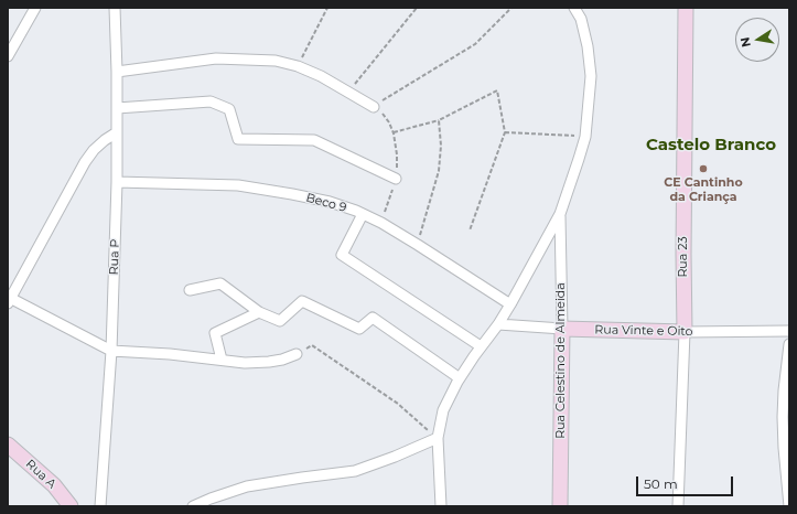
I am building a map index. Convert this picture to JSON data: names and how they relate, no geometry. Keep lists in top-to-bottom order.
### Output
{
  "streets": {
    "street": [
      "Beco 9",
      "Rua P",
      "Rua 23",
      "Rua Vinte e Oito",
      "Rua Celestino de Almeida",
      "Rua A"
    ]
  },
  "crossings": [
    ["Beco 9", "Rua P"],
    ["Rua 23", "Rua Vinte e Oito"],
    ["Rua Vinte e Oito", "Rua Celestino de Almeida"]
  ],
  "districts": ["Castelo Branco"],
  "places": ["CE Cantinho da Criança"],
  "scale_bar": "50 m",
  "north": "left"
}
